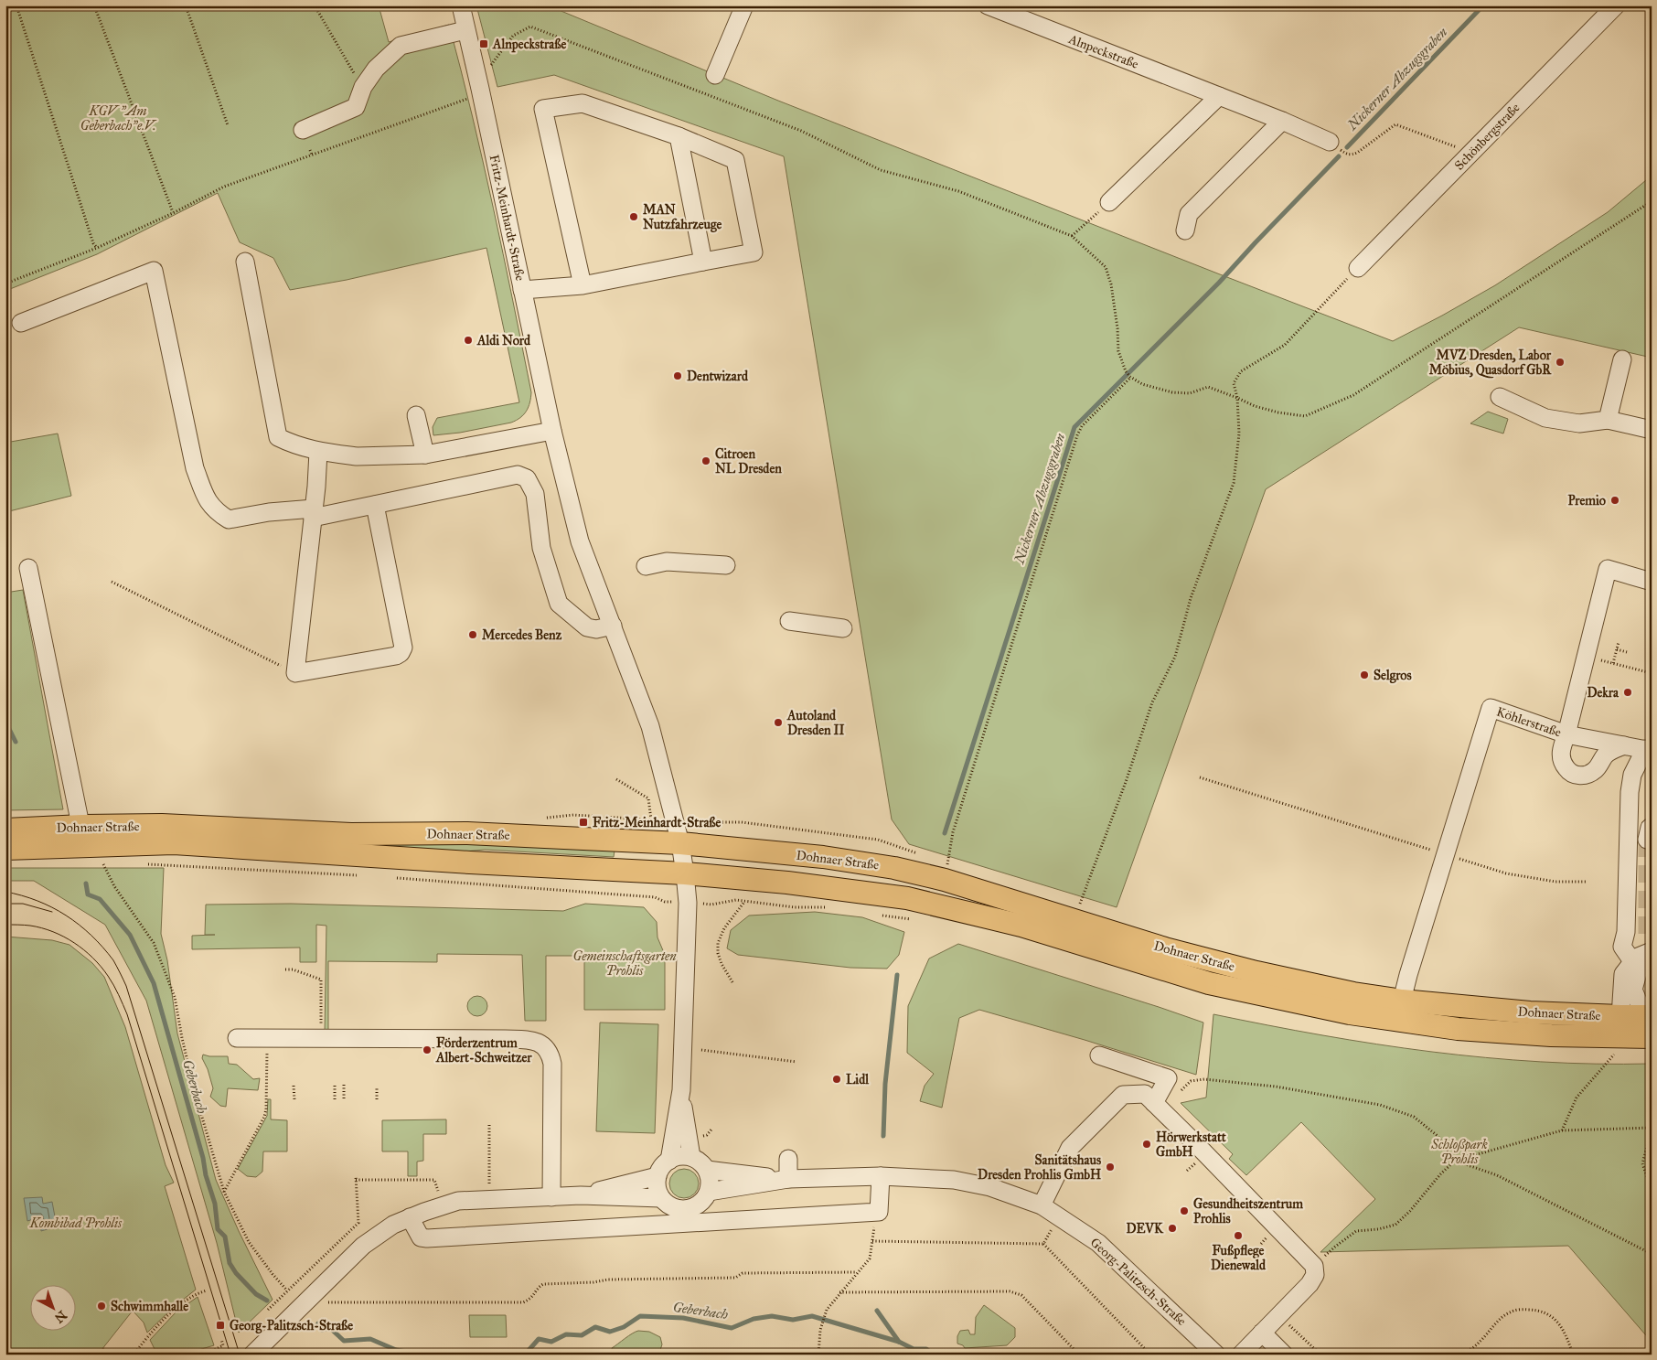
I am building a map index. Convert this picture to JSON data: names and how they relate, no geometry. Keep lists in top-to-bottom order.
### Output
{
  "streets": {
    "main road": ["Dohnaer Straße"],
    "street": [
      "Alnpeckstraße",
      "Schönbergstraße",
      "Fritz-Meinhardt-Straße",
      "Köhlerstraße",
      "Georg-Palitzsch-Straße"
    ]
  },
  "crossings": [
    ["Fritz-Meinhardt-Straße", "Dohnaer Straße"]
  ],
  "water": ["Nickerner Abzugsgraben", "Geberbach"],
  "parks": [
    "KGV \"Am Geberbach\"e.V.",
    "Gemeinschaftsgarten Prohlis",
    "Schloßpark Prohlis",
    "Kombibad Prohlis"
  ],
  "places": {
    "transit": ["Alnpeckstraße", "Fritz-Meinhardt-Straße", "Georg-Palitzsch-Straße"],
    "other": [
      "MAN Nutzfahrzeuge",
      "Aldi Nord",
      "MVZ Dresden, Labor Möbius, Quasdorf GbR",
      "Dentwizard",
      "Citroen NL Dresden",
      "Premio",
      "Mercedes Benz",
      "Selgros",
      "Dekra",
      "Autoland Dresden II",
      "Förderzentrum Albert-Schweitzer",
      "Lidl",
      "Hörwerkstatt GmbH",
      "Sanitätshaus Dresden Prohlis GmbH",
      "Gesundheitszentrum Prohlis",
      "DEVK",
      "Fußpflege Dienewald",
      "Schwimmhalle"
    ]
  },
  "north": "bottom right"
}
